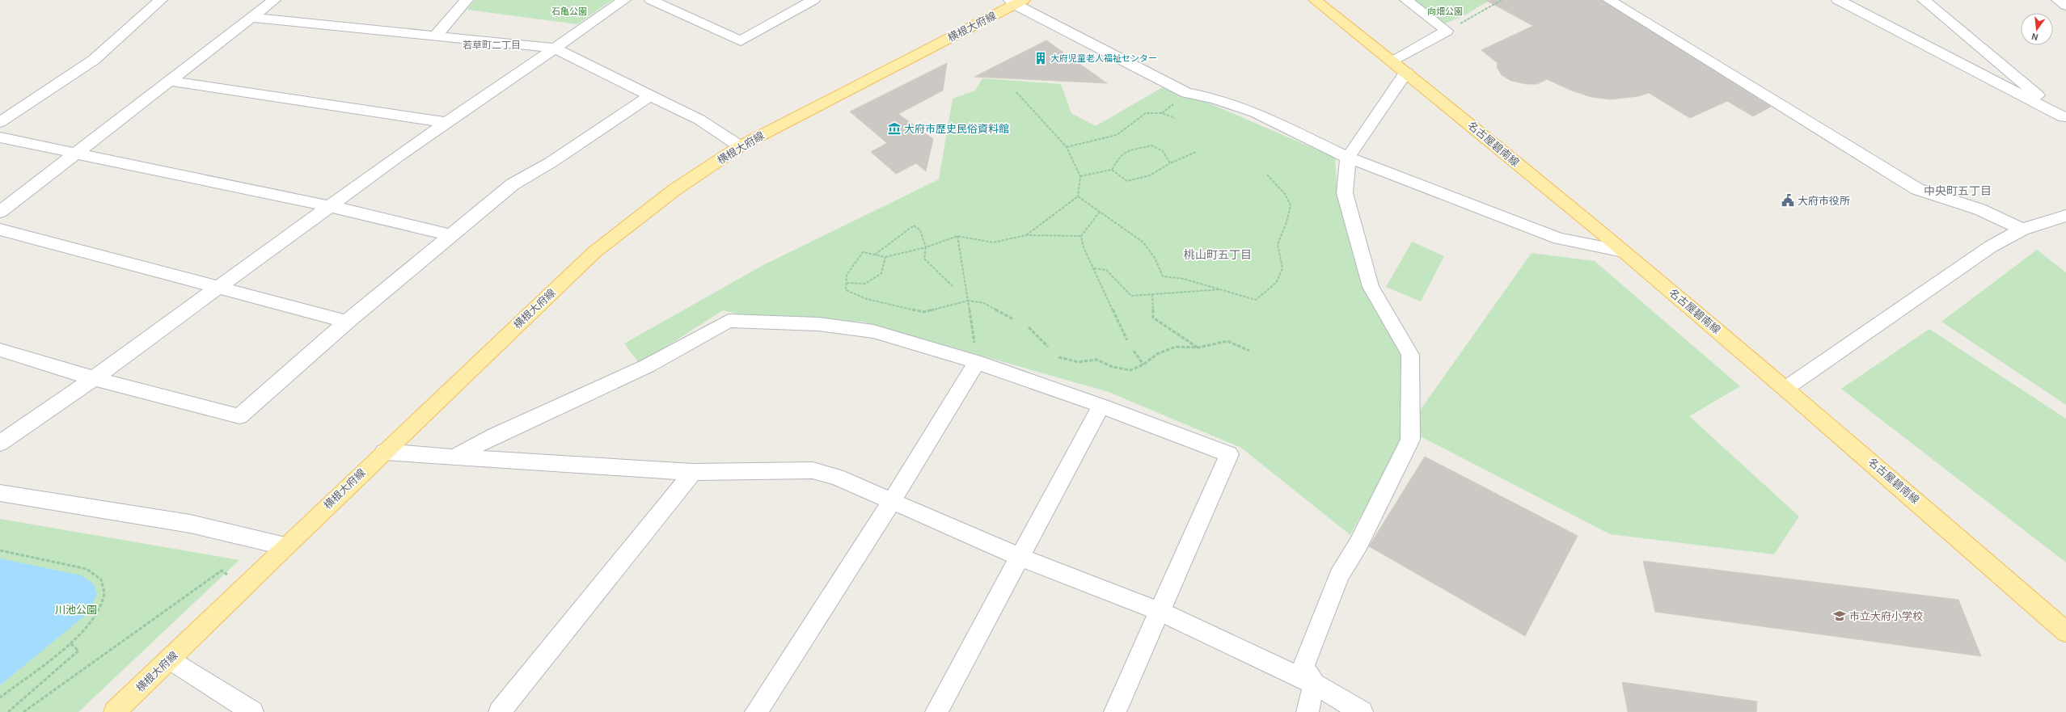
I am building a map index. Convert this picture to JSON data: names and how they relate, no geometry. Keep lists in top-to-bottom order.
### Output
{
  "streets": {
    "main road": ["横根大府線", "名古屋碧南線"]
  },
  "districts": ["若草町二丁目", "中央町五丁目", "桃山町五丁目"],
  "parks": ["石亀公園", "向畑公園", "川池公園"],
  "places": {
    "building": ["大府児童老人福祉センター"],
    "museum": ["大府市歴史民俗資料館"],
    "public building": ["大府市役所"],
    "school or university": ["市立大府小学校"]
  },
  "north": "bottom"
}
